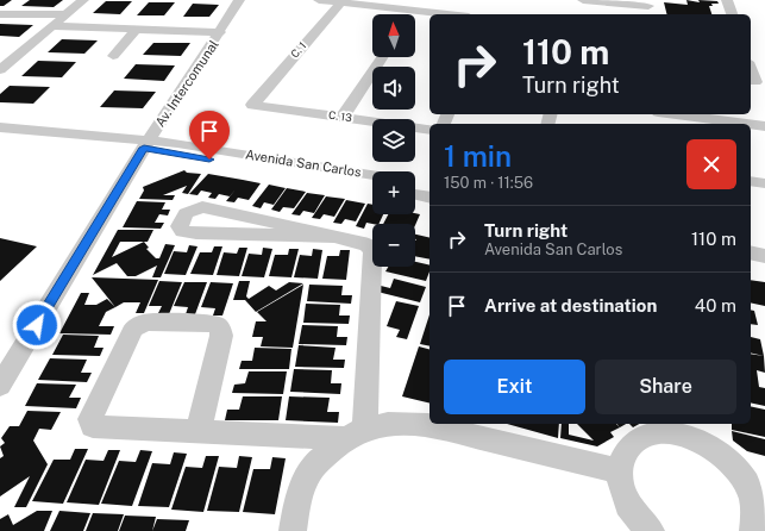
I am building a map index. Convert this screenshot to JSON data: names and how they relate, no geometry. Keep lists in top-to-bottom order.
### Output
{
  "streets": {
    "street": [
      "C. 1",
      "Av. Intercomunal",
      "C. 13",
      "Avenida San Carlos"
    ]
  },
  "crossings": [
    ["C. 1", "C. 13"],
    ["Av. Intercomunal", "Avenida San Carlos"]
  ],
  "north": "top",
  "page": {
    "map_buttons": ["+", "−"],
    "turn": ["110 m", "Turn right"],
    "heading": ["1 min", "150 m · 11:56"],
    "list": [
      {
        "name": "Turn right",
        "note": "Avenida San Carlos",
        "value": "110 m"
      },
      {
        "name": "Arrive at destination",
        "value": "40 m"
      }
    ],
    "buttons": ["Exit", "Share"]
  }
}
